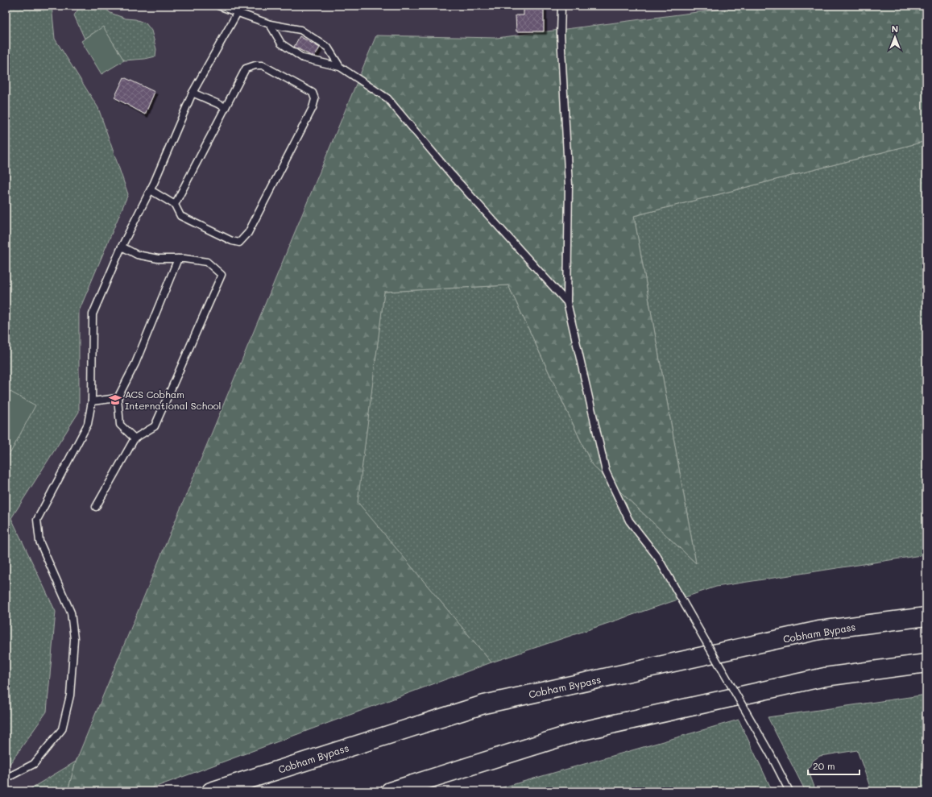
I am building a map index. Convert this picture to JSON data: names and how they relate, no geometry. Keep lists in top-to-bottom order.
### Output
{
  "streets": {
    "highway": ["Cobham Bypass"]
  },
  "places": {
    "school or university": ["ACS Cobham International School"]
  },
  "scale_bar": "20 m",
  "north": "top"
}
